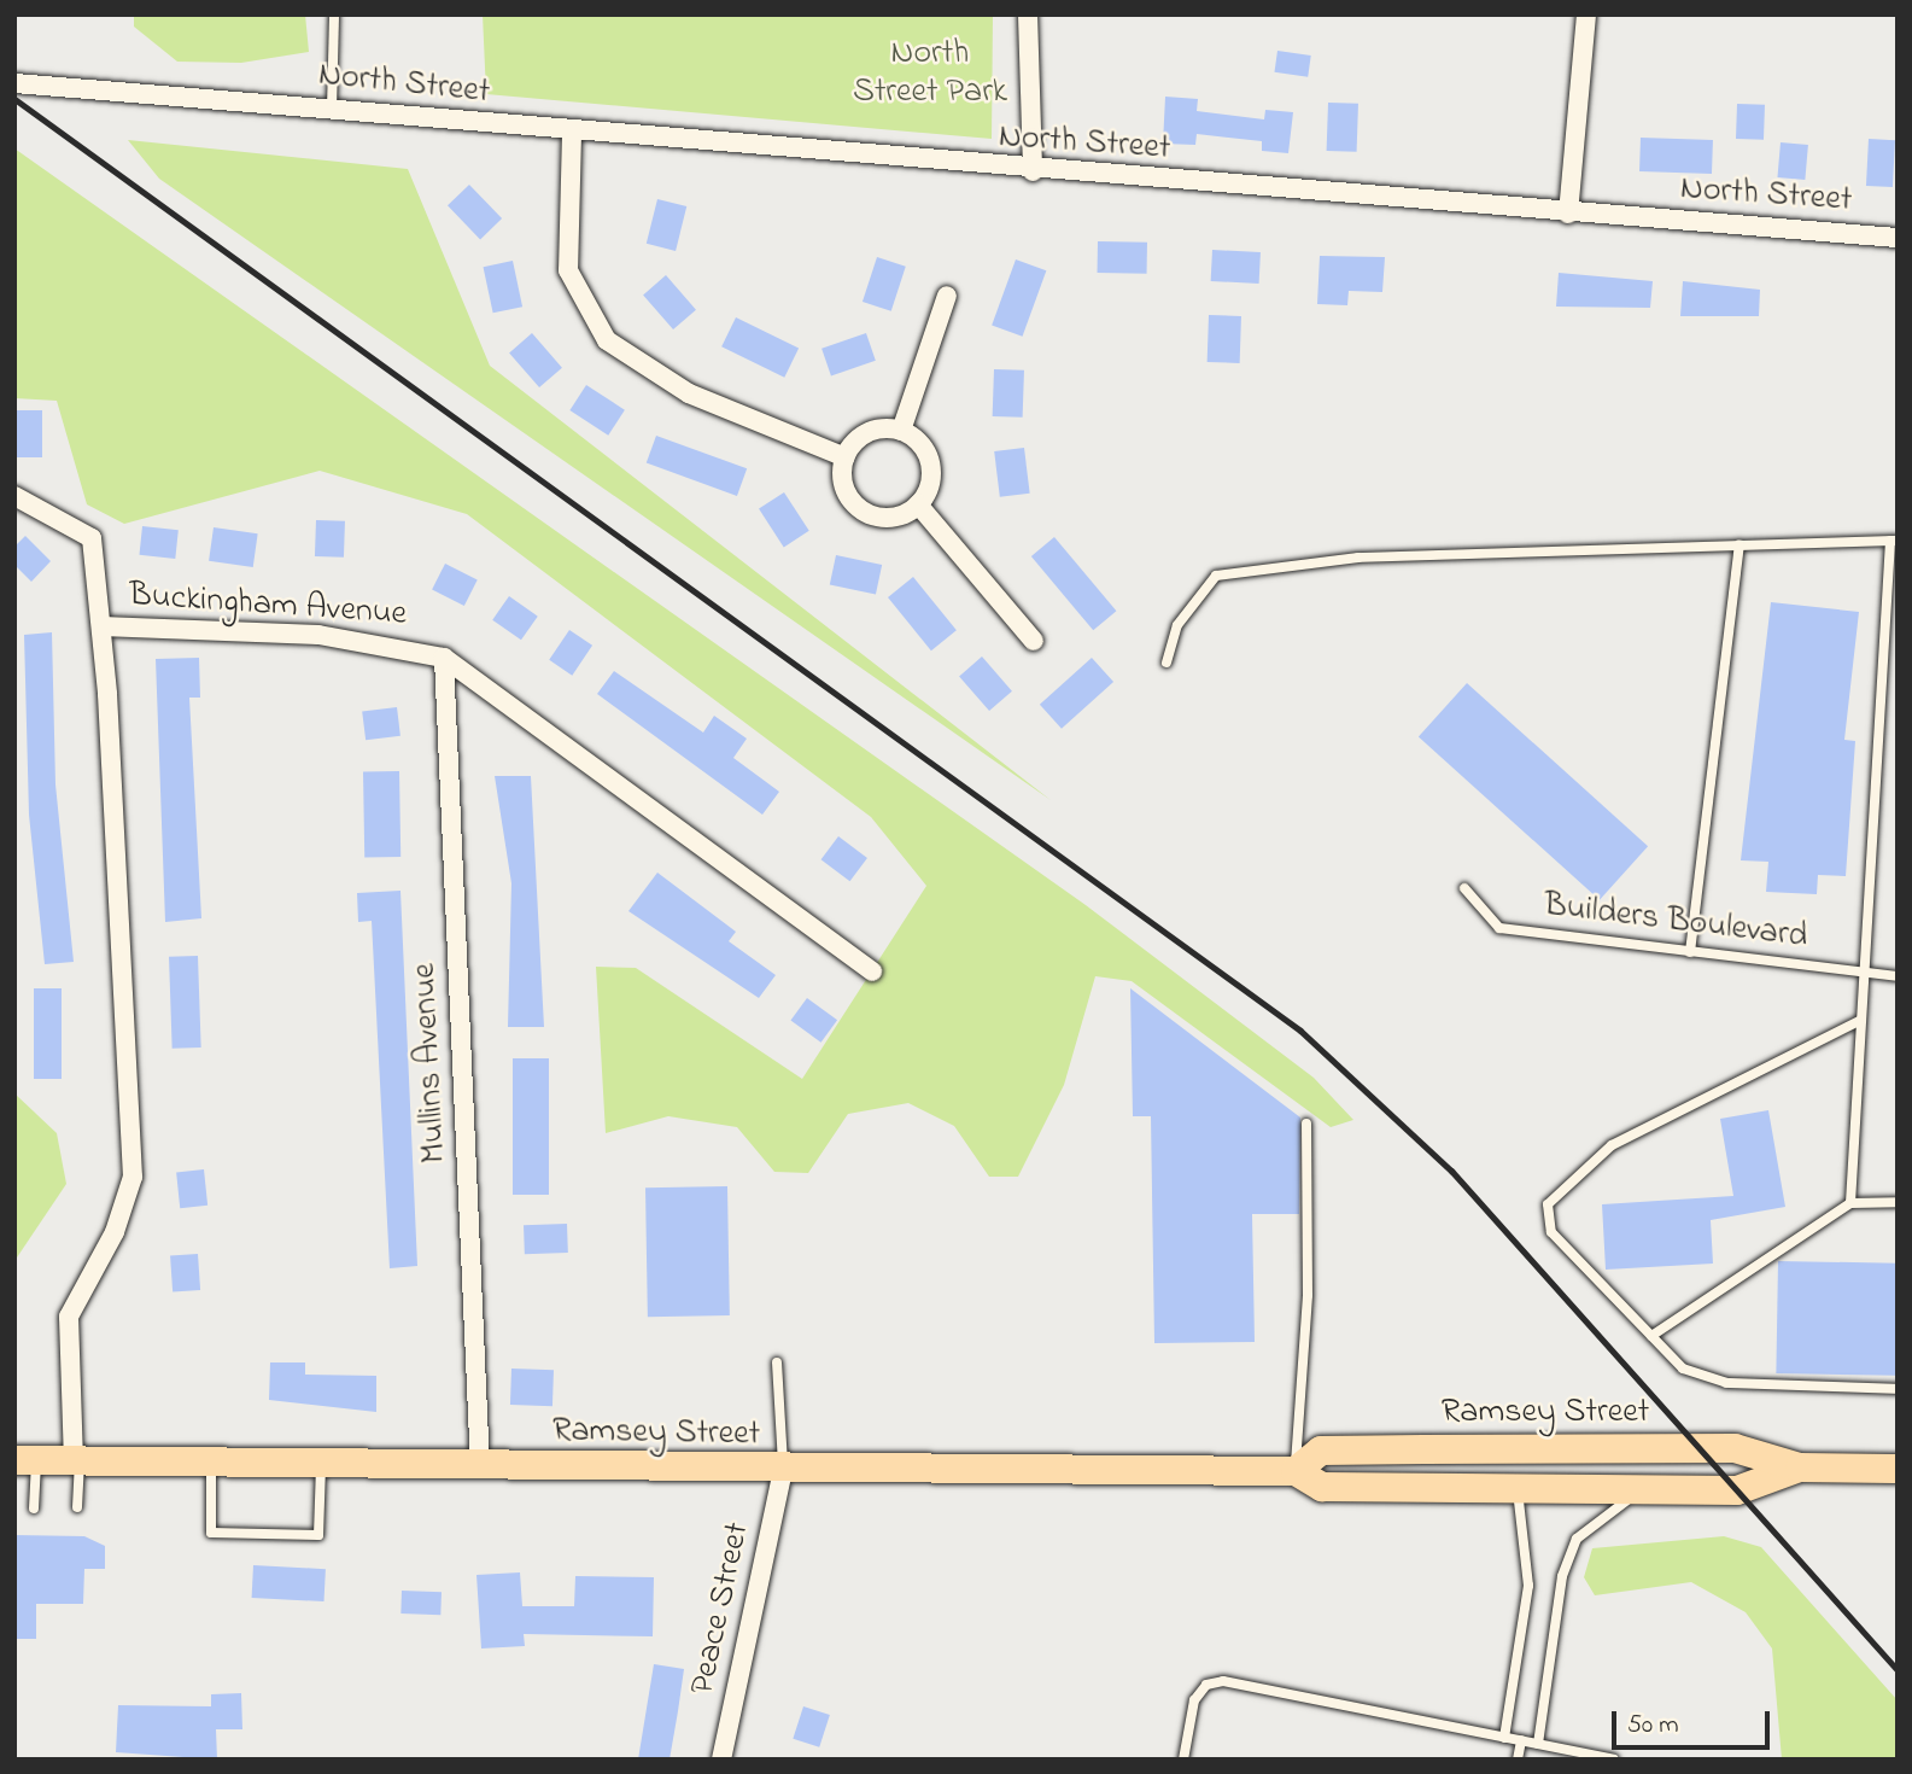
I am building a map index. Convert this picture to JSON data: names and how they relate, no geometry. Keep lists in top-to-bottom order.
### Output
{
  "streets": {
    "main road": ["Ramsey Street"],
    "street": [
      "North Street",
      "Buckingham Avenue",
      "Mullins Avenue",
      "Peace Street"
    ],
    "lane": ["Builders Boulevard"]
  },
  "crossings": [
    ["Buckingham Avenue", "Mullins Avenue"],
    ["Buckingham Avenue", "Ramsey Street"],
    ["Mullins Avenue", "Ramsey Street"],
    ["Ramsey Street", "Peace Street"]
  ],
  "parks": ["North Street Park"],
  "scale_bar": "50 m"
}
